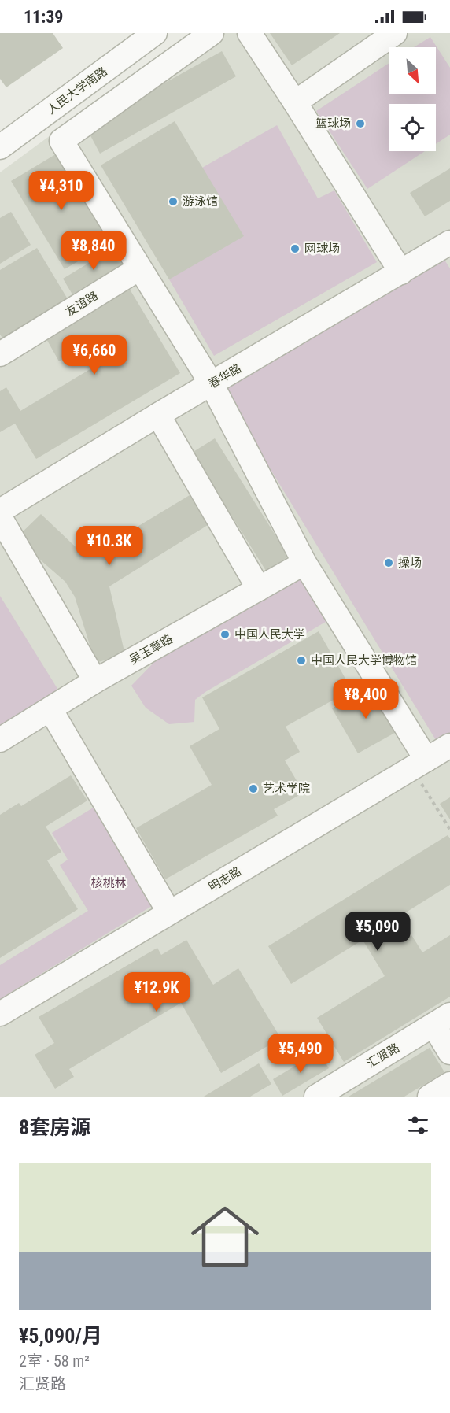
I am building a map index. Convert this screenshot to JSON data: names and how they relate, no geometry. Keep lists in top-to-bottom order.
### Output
{
  "streets": {
    "street": [
      "人民大学南路",
      "友谊路",
      "春华路",
      "吴玉章路",
      "明志路",
      "汇贤路"
    ]
  },
  "parks": ["核桃林"],
  "places": [
    "篮球场",
    "游泳馆",
    "网球场",
    "操场",
    "中国人民大学",
    "中国人民大学博物馆",
    "艺术学院"
  ],
  "north": "bottom right",
  "page": {
    "status": "11:39",
    "price": [
      "¥4,310",
      "¥8,840",
      "¥6,660",
      "¥10.3K",
      "¥8,400",
      "¥5,090",
      "¥12.9K",
      "¥5,490"
    ],
    "heading": "8套房源",
    "list": [
      {
        "name": "¥5,090/月",
        "note": "2室 · 58 m² · 汇贤路"
      }
    ]
  }
}
